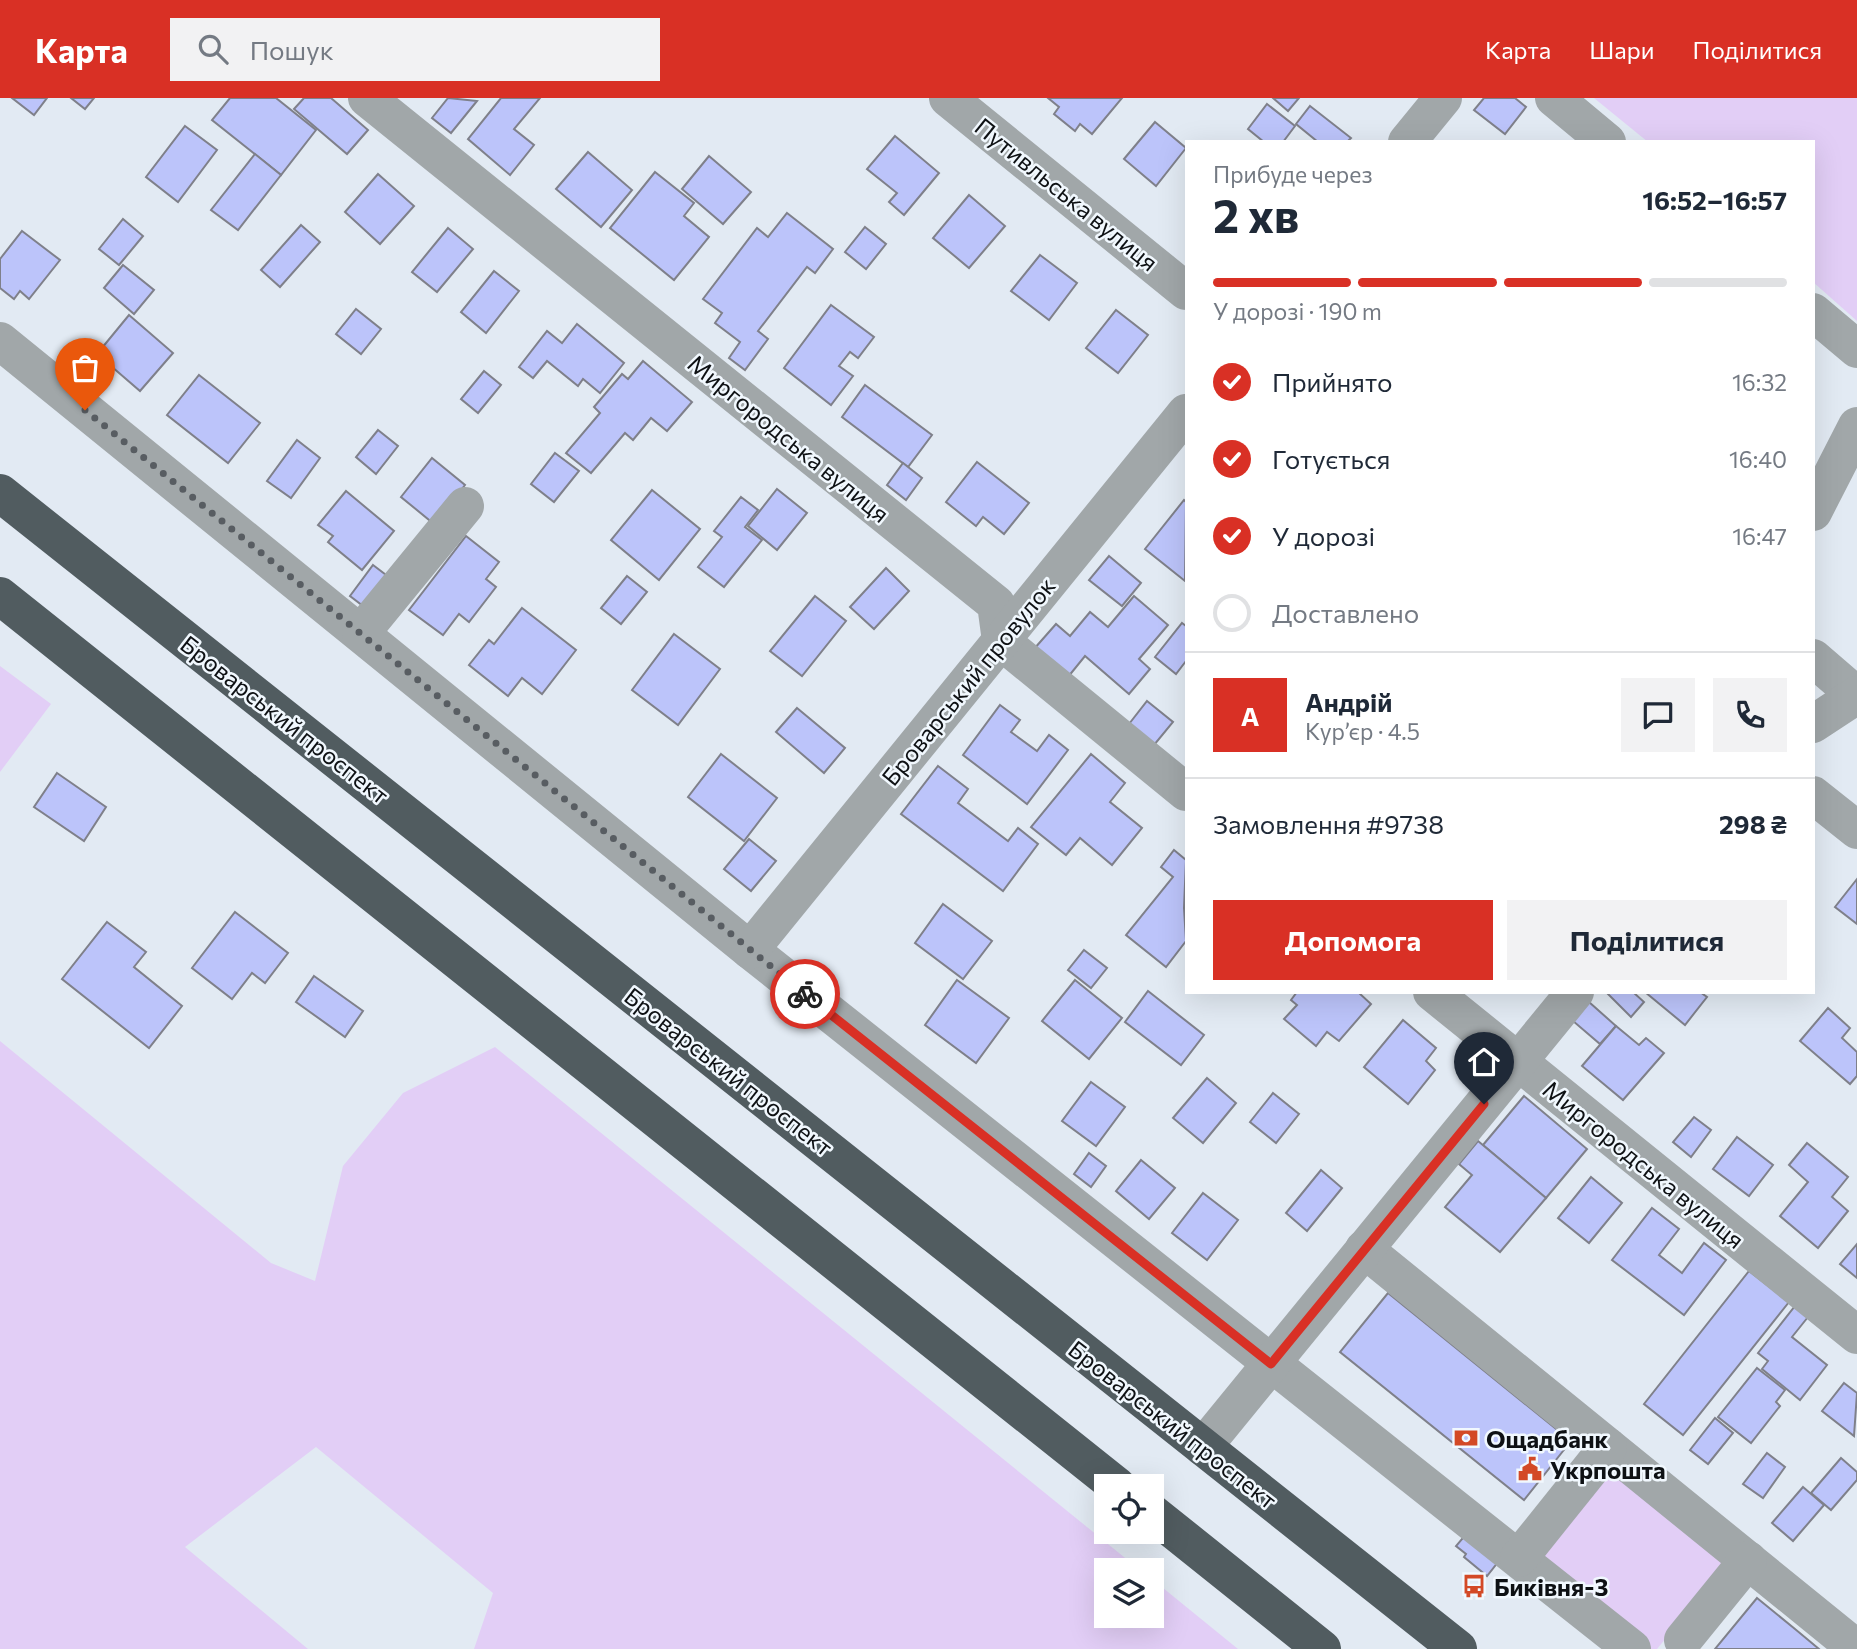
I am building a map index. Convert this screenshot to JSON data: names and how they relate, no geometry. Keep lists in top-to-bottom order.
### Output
{
  "streets": {
    "highway": ["Броварський проспект"],
    "street": ["Путивльська вулиця", "Миргородська вулиця", "Броварський провулок"]
  },
  "crossings": [
    ["Миргородська вулиця", "Броварський провулок"]
  ],
  "places": {
    "bank": ["Ощадбанк"],
    "public building": ["Укрпошта"],
    "bus stop": ["Бикiвня-3"]
  },
  "page": {
    "header": "Карта",
    "search": "Пошук",
    "nav": ["Карта", "Шари", "Поділитися"],
    "heading": ["2 хв", "Прибуде через", "16:52–16:57"],
    "panel": [
      "Андрій",
      "Кур’єр · 4.5",
      "Замовлення #9738",
      "298 ₴"
    ],
    "bar": "У дорозі · 190 m",
    "list": [
      ["Прийнято", "16:32"],
      ["Готується", "16:40"],
      ["У дорозі", "16:47"],
      "Доставлено"
    ],
    "round": "А",
    "buttons": ["Допомога", "Поділитися"]
  }
}
